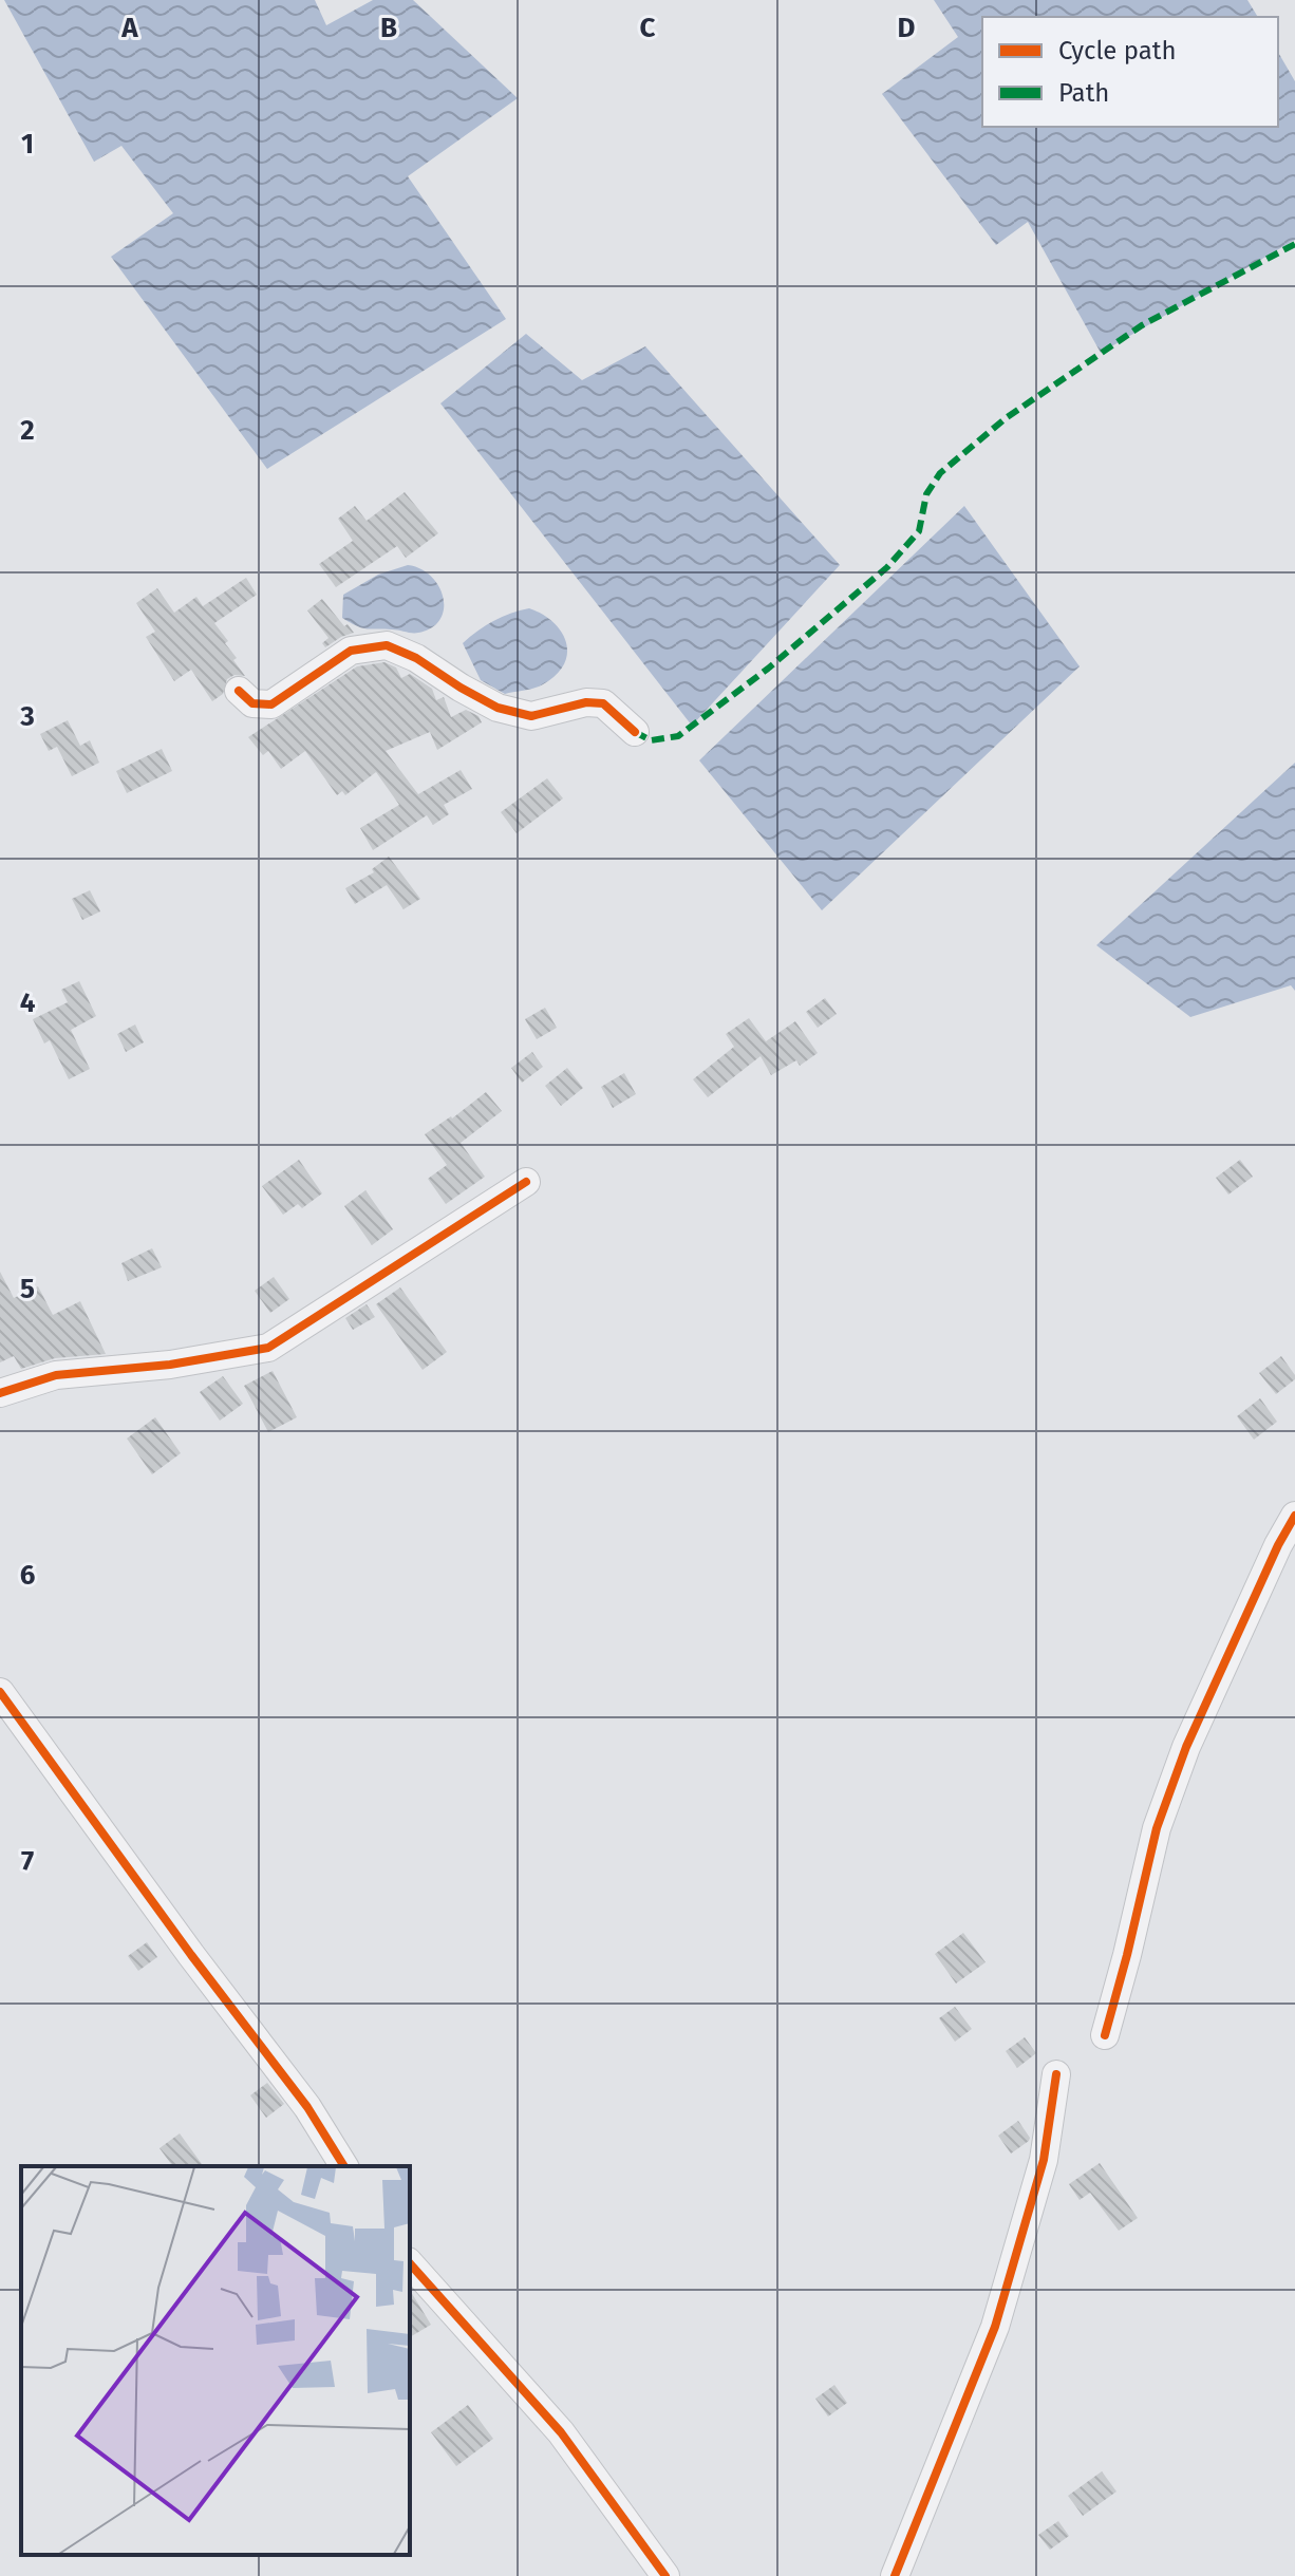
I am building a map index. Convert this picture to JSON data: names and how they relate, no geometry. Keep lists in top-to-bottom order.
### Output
{
  "legend": ["Cycle path", "Path"],
  "grid": {
    "columns": [
      "A",
      "B",
      "C",
      "D"
    ],
    "rows": [
      "1",
      "2",
      "3",
      "4",
      "5",
      "6",
      "7"
    ]
  }
}
